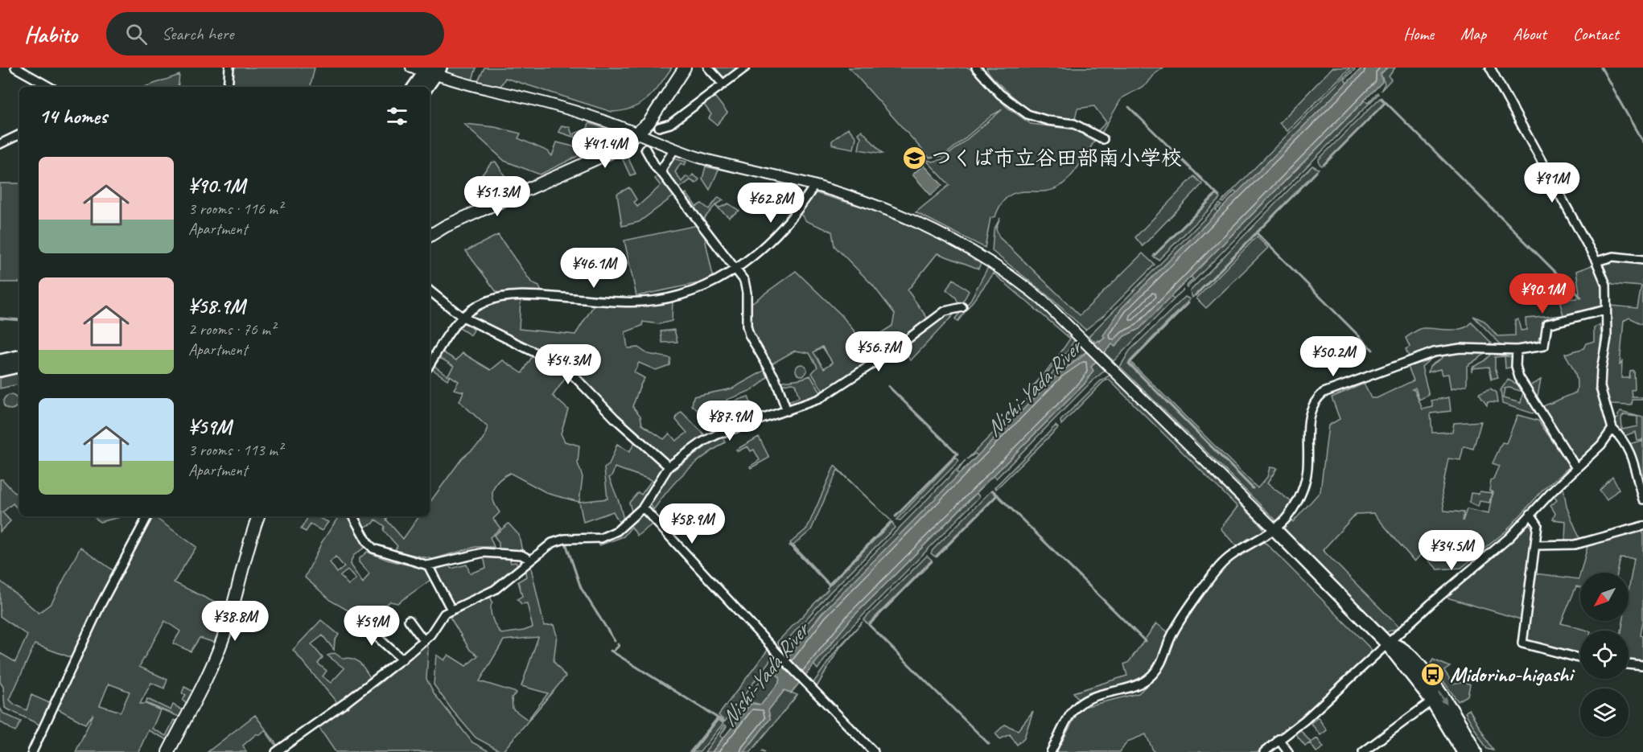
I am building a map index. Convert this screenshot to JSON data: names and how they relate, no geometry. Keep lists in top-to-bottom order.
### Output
{
  "water": ["Nishi-Yada River"],
  "places": {
    "school or university": ["つくば市立谷田部南小学校"],
    "bus stop": ["Midorino-higashi"]
  },
  "north": "bottom left",
  "page": {
    "header": "Habito",
    "search": "Search here",
    "nav": [
      "Home",
      "Map",
      "About",
      "Contact"
    ],
    "heading": "14 homes",
    "price": [
      "¥41.4M",
      "¥91M",
      "¥51.3M",
      "¥62.8M",
      "¥46.1M",
      "¥90.1M",
      "¥56.7M",
      "¥50.2M",
      "¥54.3M",
      "¥87.9M",
      "¥58.9M",
      "¥34.5M",
      "¥38.8M",
      "¥59M"
    ],
    "list": [
      {
        "name": "¥90.1M",
        "note": "3 rooms · 116 m² · Apartment"
      },
      {
        "name": "¥58.9M",
        "note": "2 rooms · 76 m² · Apartment"
      },
      {
        "name": "¥59M",
        "note": "3 rooms · 113 m² · Apartment"
      }
    ]
  }
}
